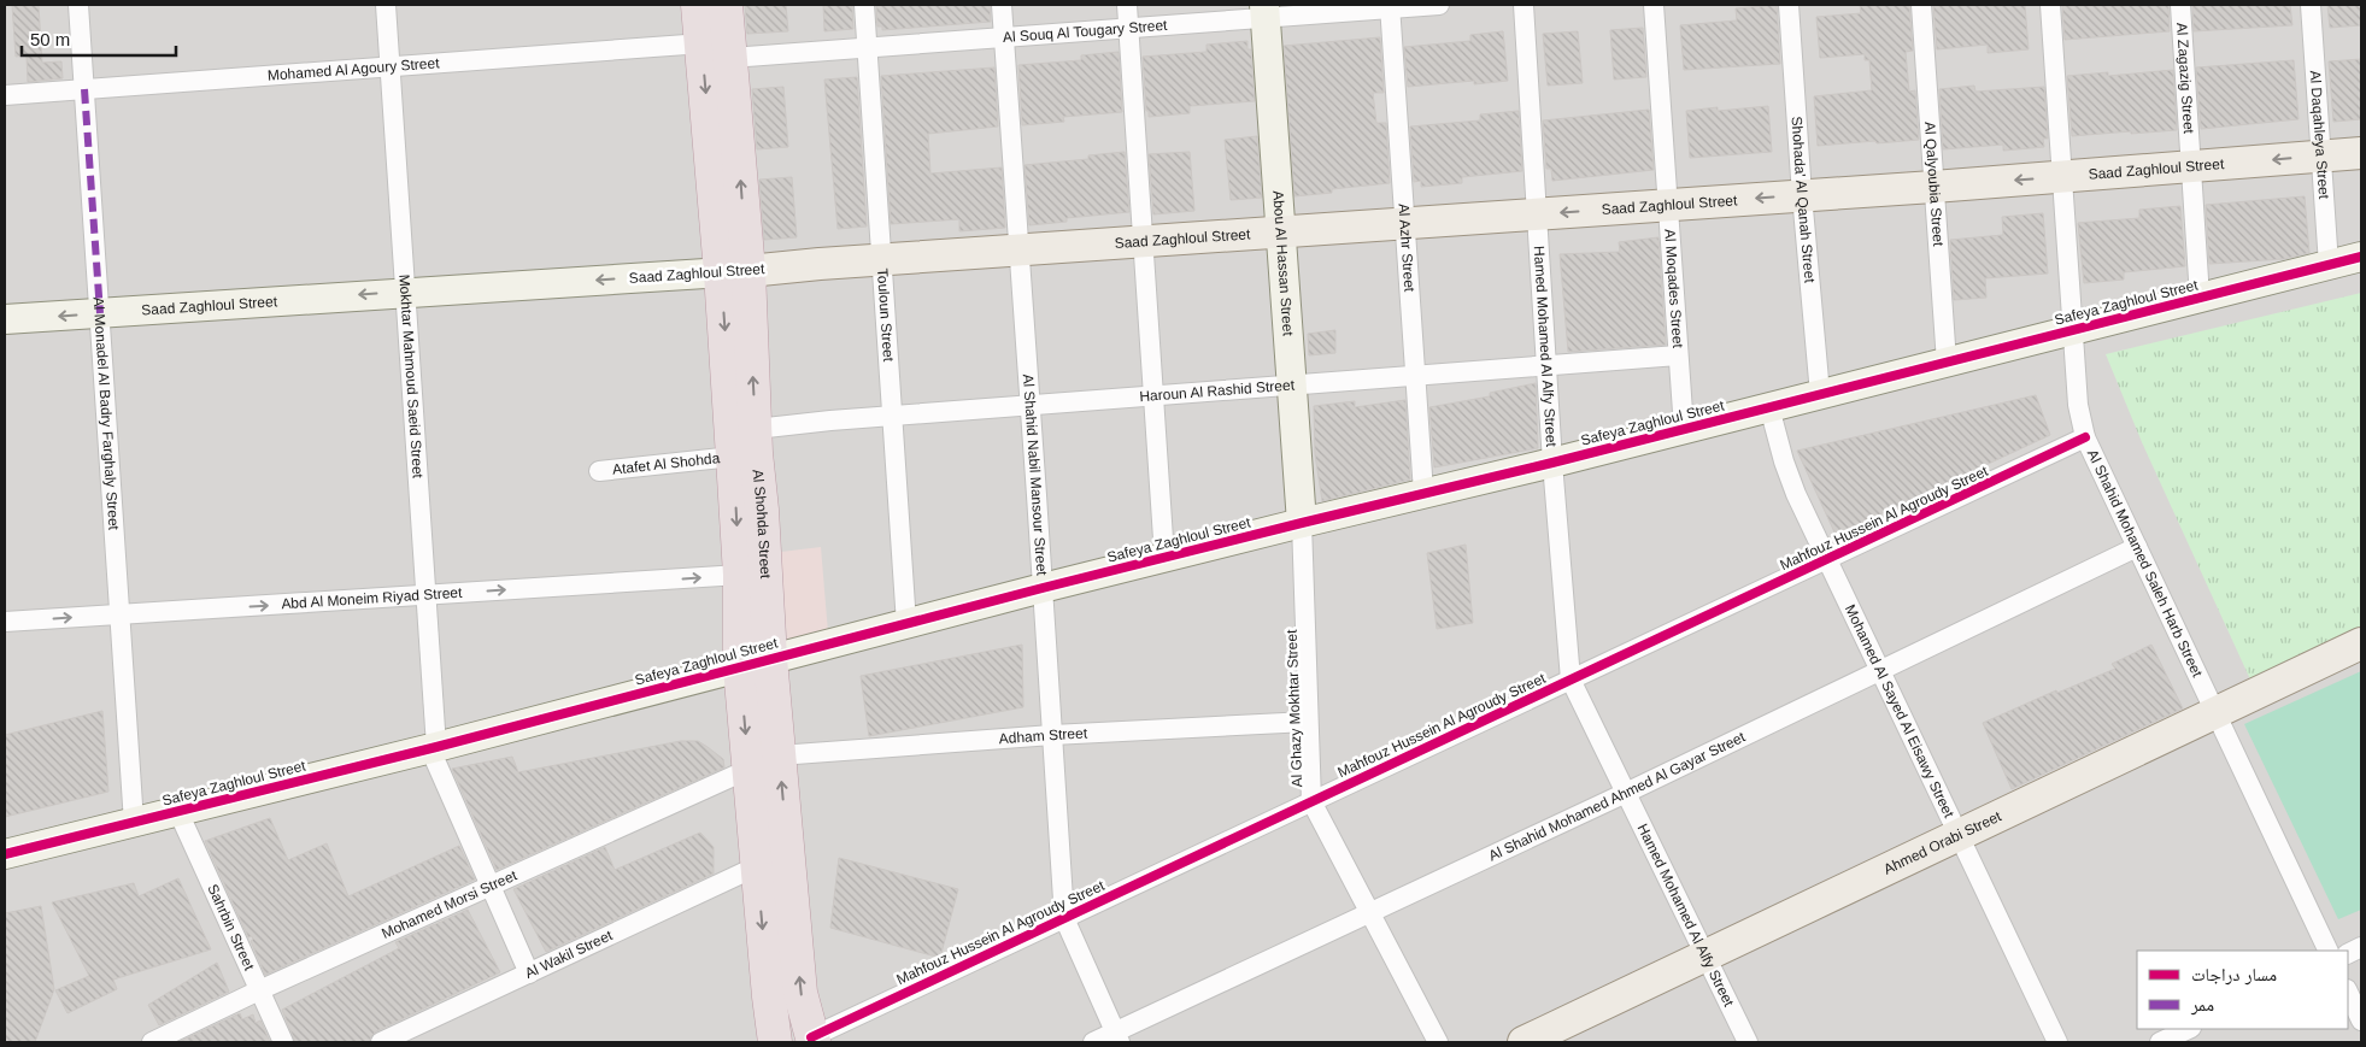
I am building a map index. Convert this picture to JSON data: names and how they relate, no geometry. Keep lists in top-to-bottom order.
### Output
{
  "streets": {
    "highway": ["Al Shohda Street"],
    "main road": ["Saad Zaghloul Street", "Ahmed Orabi Street"],
    "street": [
      "Al Souq Al Tougary Street",
      "Mohamed Al Agoury Street",
      "Al Zagazig Street",
      "Al Daqahleya Street",
      "Al Qalyoubia Street",
      "Shohada' Al Qanah Street",
      "Al Azhr Street",
      "Abou Al Hassan Street",
      "Al Moqades Street",
      "Safeya Zaghloul Street",
      "Touloun Street",
      "Hamed Mohamed Al Alfy Street",
      "Mokhtar Mahmoud Saeid Street",
      "Haroun Al Rashid Street",
      "Al Monadel Al Badry Farghaly Street",
      "Atafet Al Shohda",
      "Al Shahid Nabil Mansour Street",
      "Mahfouz Hussein Al Agroudy Street",
      "Al Shahid Mohamed Saleh Harb Street",
      "Abd Al Moneim Riyad Street",
      "Al Ghazy Mokhtar Street",
      "Mohamed Al Sayed Al Eisawy Street",
      "Adham Street",
      "Al Shahid Mohamed Ahmed Al Gayar Street",
      "Mohamed Morsi Street",
      "Sahrbin Street",
      "Al Wakil Street"
    ]
  },
  "crossings": [
    ["Al Souq Al Tougary Street", "Al Azhr Street"],
    ["Al Souq Al Tougary Street", "Abou Al Hassan Street"],
    ["Al Souq Al Tougary Street", "Touloun Street"],
    ["Al Souq Al Tougary Street", "Al Shahid Nabil Mansour Street"],
    ["Al Souq Al Tougary Street", "Al Shohda Street"],
    ["Mohamed Al Agoury Street", "Mokhtar Mahmoud Saeid Street"],
    ["Mohamed Al Agoury Street", "Al Monadel Al Badry Farghaly Street"],
    ["Mohamed Al Agoury Street", "Al Shohda Street"],
    ["Al Zagazig Street", "Saad Zaghloul Street"],
    ["Al Zagazig Street", "Safeya Zaghloul Street"],
    ["Al Daqahleya Street", "Saad Zaghloul Street"],
    ["Al Daqahleya Street", "Safeya Zaghloul Street"],
    ["Saad Zaghloul Street", "Al Qalyoubia Street"],
    ["Saad Zaghloul Street", "Shohada' Al Qanah Street"],
    ["Saad Zaghloul Street", "Al Azhr Street"],
    ["Saad Zaghloul Street", "Abou Al Hassan Street"],
    ["Saad Zaghloul Street", "Al Moqades Street"],
    ["Saad Zaghloul Street", "Touloun Street"],
    ["Saad Zaghloul Street", "Hamed Mohamed Al Alfy Street"],
    ["Saad Zaghloul Street", "Mokhtar Mahmoud Saeid Street"],
    ["Saad Zaghloul Street", "Al Monadel Al Badry Farghaly Street"],
    ["Saad Zaghloul Street", "Al Shahid Nabil Mansour Street"],
    ["Saad Zaghloul Street", "Al Shohda Street"],
    ["Saad Zaghloul Street", "Al Shahid Mohamed Saleh Harb Street"],
    ["Al Qalyoubia Street", "Safeya Zaghloul Street"],
    ["Shohada' Al Qanah Street", "Safeya Zaghloul Street"],
    ["Al Azhr Street", "Safeya Zaghloul Street"],
    ["Al Azhr Street", "Haroun Al Rashid Street"],
    ["Abou Al Hassan Street", "Safeya Zaghloul Street"],
    ["Abou Al Hassan Street", "Haroun Al Rashid Street"],
    ["Abou Al Hassan Street", "Al Ghazy Mokhtar Street"],
    ["Al Moqades Street", "Safeya Zaghloul Street"],
    ["Al Moqades Street", "Haroun Al Rashid Street"],
    ["Safeya Zaghloul Street", "Touloun Street"],
    ["Safeya Zaghloul Street", "Hamed Mohamed Al Alfy Street"],
    ["Safeya Zaghloul Street", "Mokhtar Mahmoud Saeid Street"],
    ["Safeya Zaghloul Street", "Al Monadel Al Badry Farghaly Street"],
    ["Safeya Zaghloul Street", "Al Shahid Nabil Mansour Street"],
    ["Safeya Zaghloul Street", "Al Shohda Street"],
    ["Safeya Zaghloul Street", "Al Shahid Mohamed Saleh Harb Street"],
    ["Safeya Zaghloul Street", "Al Ghazy Mokhtar Street"],
    ["Safeya Zaghloul Street", "Mohamed Al Sayed Al Eisawy Street"],
    ["Safeya Zaghloul Street", "Sahrbin Street"],
    ["Touloun Street", "Haroun Al Rashid Street"],
    ["Hamed Mohamed Al Alfy Street", "Haroun Al Rashid Street"],
    ["Hamed Mohamed Al Alfy Street", "Mahfouz Hussein Al Agroudy Street"],
    ["Hamed Mohamed Al Alfy Street", "Al Shahid Mohamed Ahmed Al Gayar Street"],
    ["Hamed Mohamed Al Alfy Street", "Ahmed Orabi Street"],
    ["Mokhtar Mahmoud Saeid Street", "Abd Al Moneim Riyad Street"],
    ["Haroun Al Rashid Street", "Al Shahid Nabil Mansour Street"],
    ["Haroun Al Rashid Street", "Al Shohda Street"],
    ["Al Monadel Al Badry Farghaly Street", "Abd Al Moneim Riyad Street"],
    ["Atafet Al Shohda", "Al Shohda Street"],
    ["Al Shahid Nabil Mansour Street", "Mahfouz Hussein Al Agroudy Street"],
    ["Al Shahid Nabil Mansour Street", "Adham Street"],
    ["Al Shahid Nabil Mansour Street", "Al Shahid Mohamed Ahmed Al Gayar Street"],
    ["Mahfouz Hussein Al Agroudy Street", "Al Shohda Street"],
    ["Mahfouz Hussein Al Agroudy Street", "Al Shahid Mohamed Saleh Harb Street"],
    ["Mahfouz Hussein Al Agroudy Street", "Al Ghazy Mokhtar Street"],
    ["Mahfouz Hussein Al Agroudy Street", "Mohamed Al Sayed Al Eisawy Street"],
    ["Al Shohda Street", "Abd Al Moneim Riyad Street"],
    ["Al Shohda Street", "Adham Street"],
    ["Al Shohda Street", "Mohamed Morsi Street"],
    ["Al Shohda Street", "Al Wakil Street"],
    ["Al Shahid Mohamed Saleh Harb Street", "Al Shahid Mohamed Ahmed Al Gayar Street"],
    ["Al Shahid Mohamed Saleh Harb Street", "Ahmed Orabi Street"],
    ["Al Ghazy Mokhtar Street", "Adham Street"],
    ["Al Ghazy Mokhtar Street", "Al Shahid Mohamed Ahmed Al Gayar Street"],
    ["Mohamed Al Sayed Al Eisawy Street", "Al Shahid Mohamed Ahmed Al Gayar Street"],
    ["Mohamed Al Sayed Al Eisawy Street", "Ahmed Orabi Street"],
    ["Mohamed Morsi Street", "Sahrbin Street"]
  ],
  "one_way": ["Saad Zaghloul Street", "Abd Al Moneim Riyad Street"],
  "legend": ["مسار دراجات", "ممر"],
  "scale_bar": "50 m"
}
